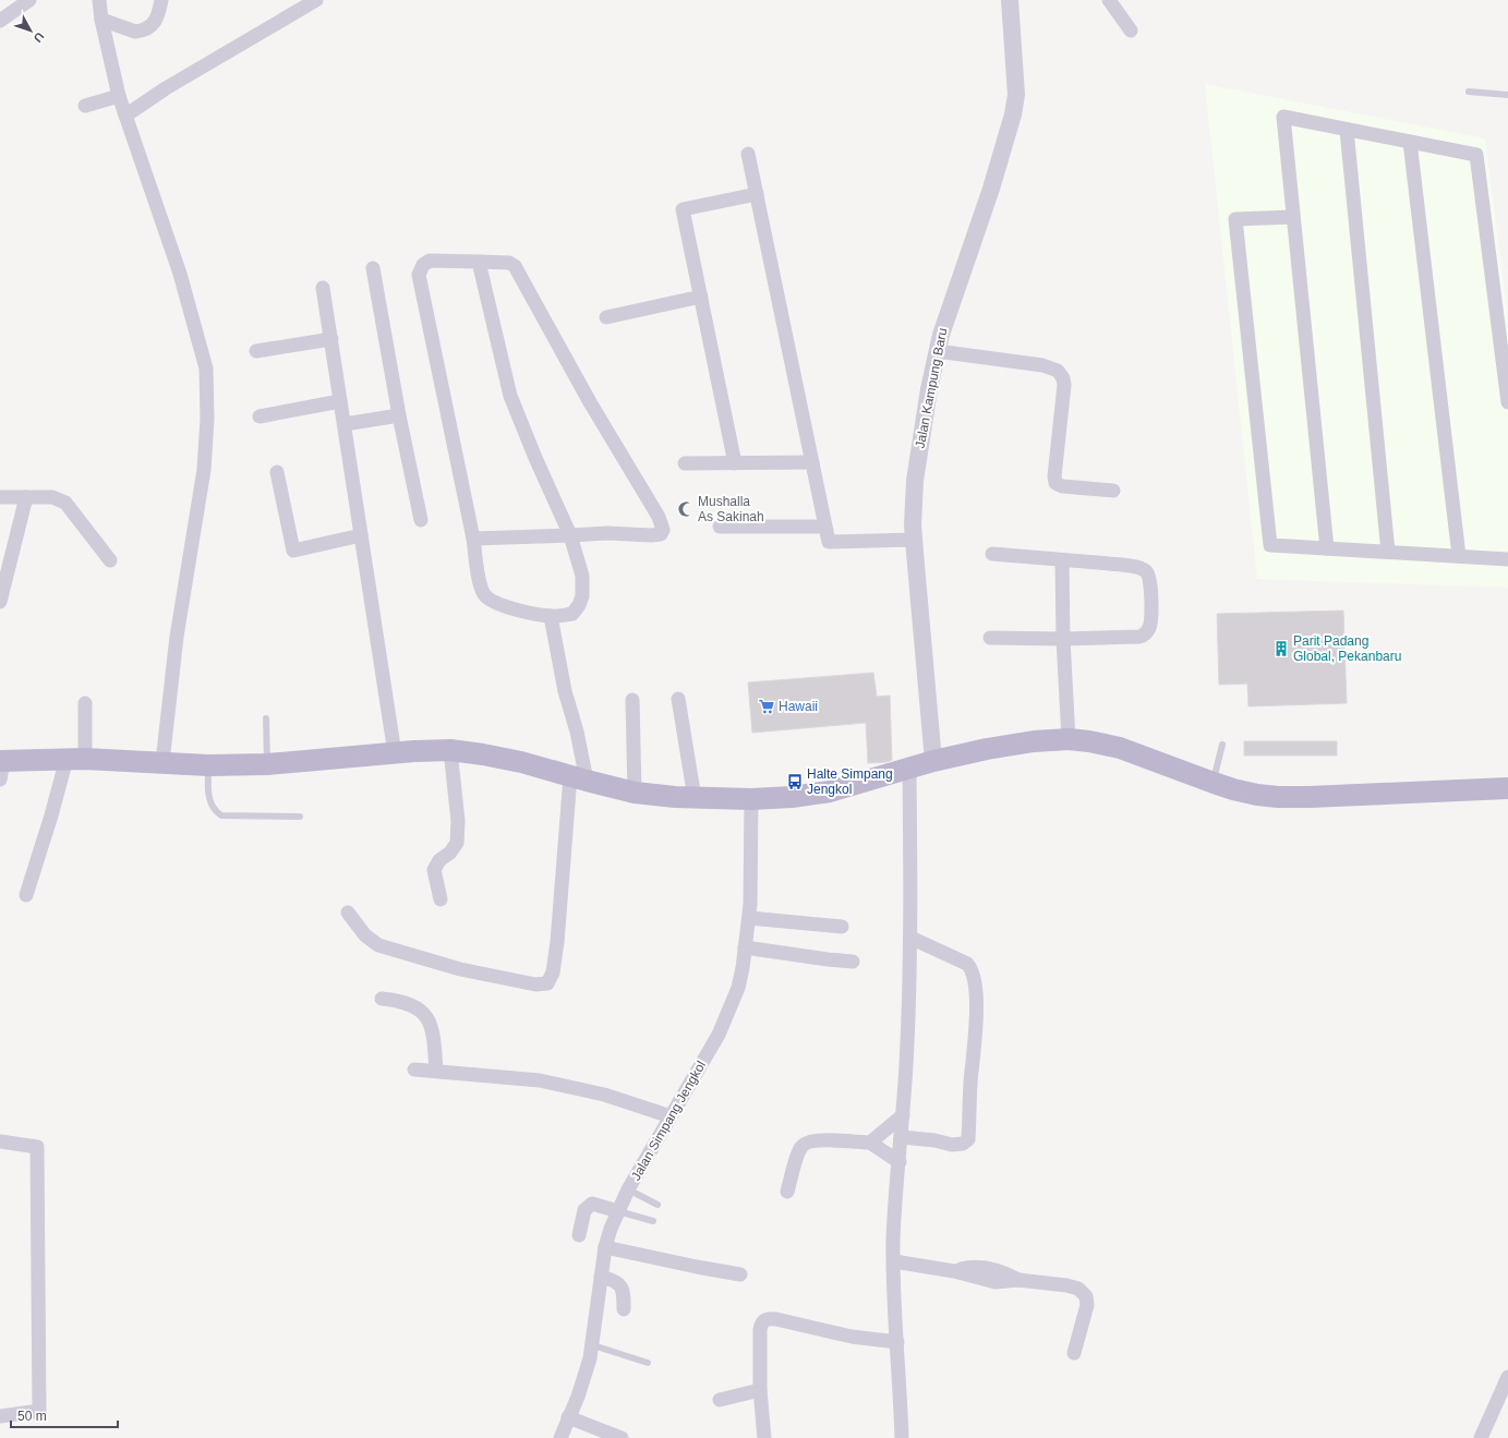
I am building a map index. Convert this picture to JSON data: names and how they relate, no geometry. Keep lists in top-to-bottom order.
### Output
{
  "streets": {
    "street": ["Jalan Kampung Baru", "Jalan Simpang Jengkol"]
  },
  "places": {
    "mosque": ["Mushalla As Sakinah"],
    "building": ["Parit Padang Global, Pekanbaru"],
    "supermarket": ["Hawaii"],
    "bus stop": ["Halte Simpang Jengkol"]
  },
  "scale_bar": "50 m",
  "north": "bottom right"
}
